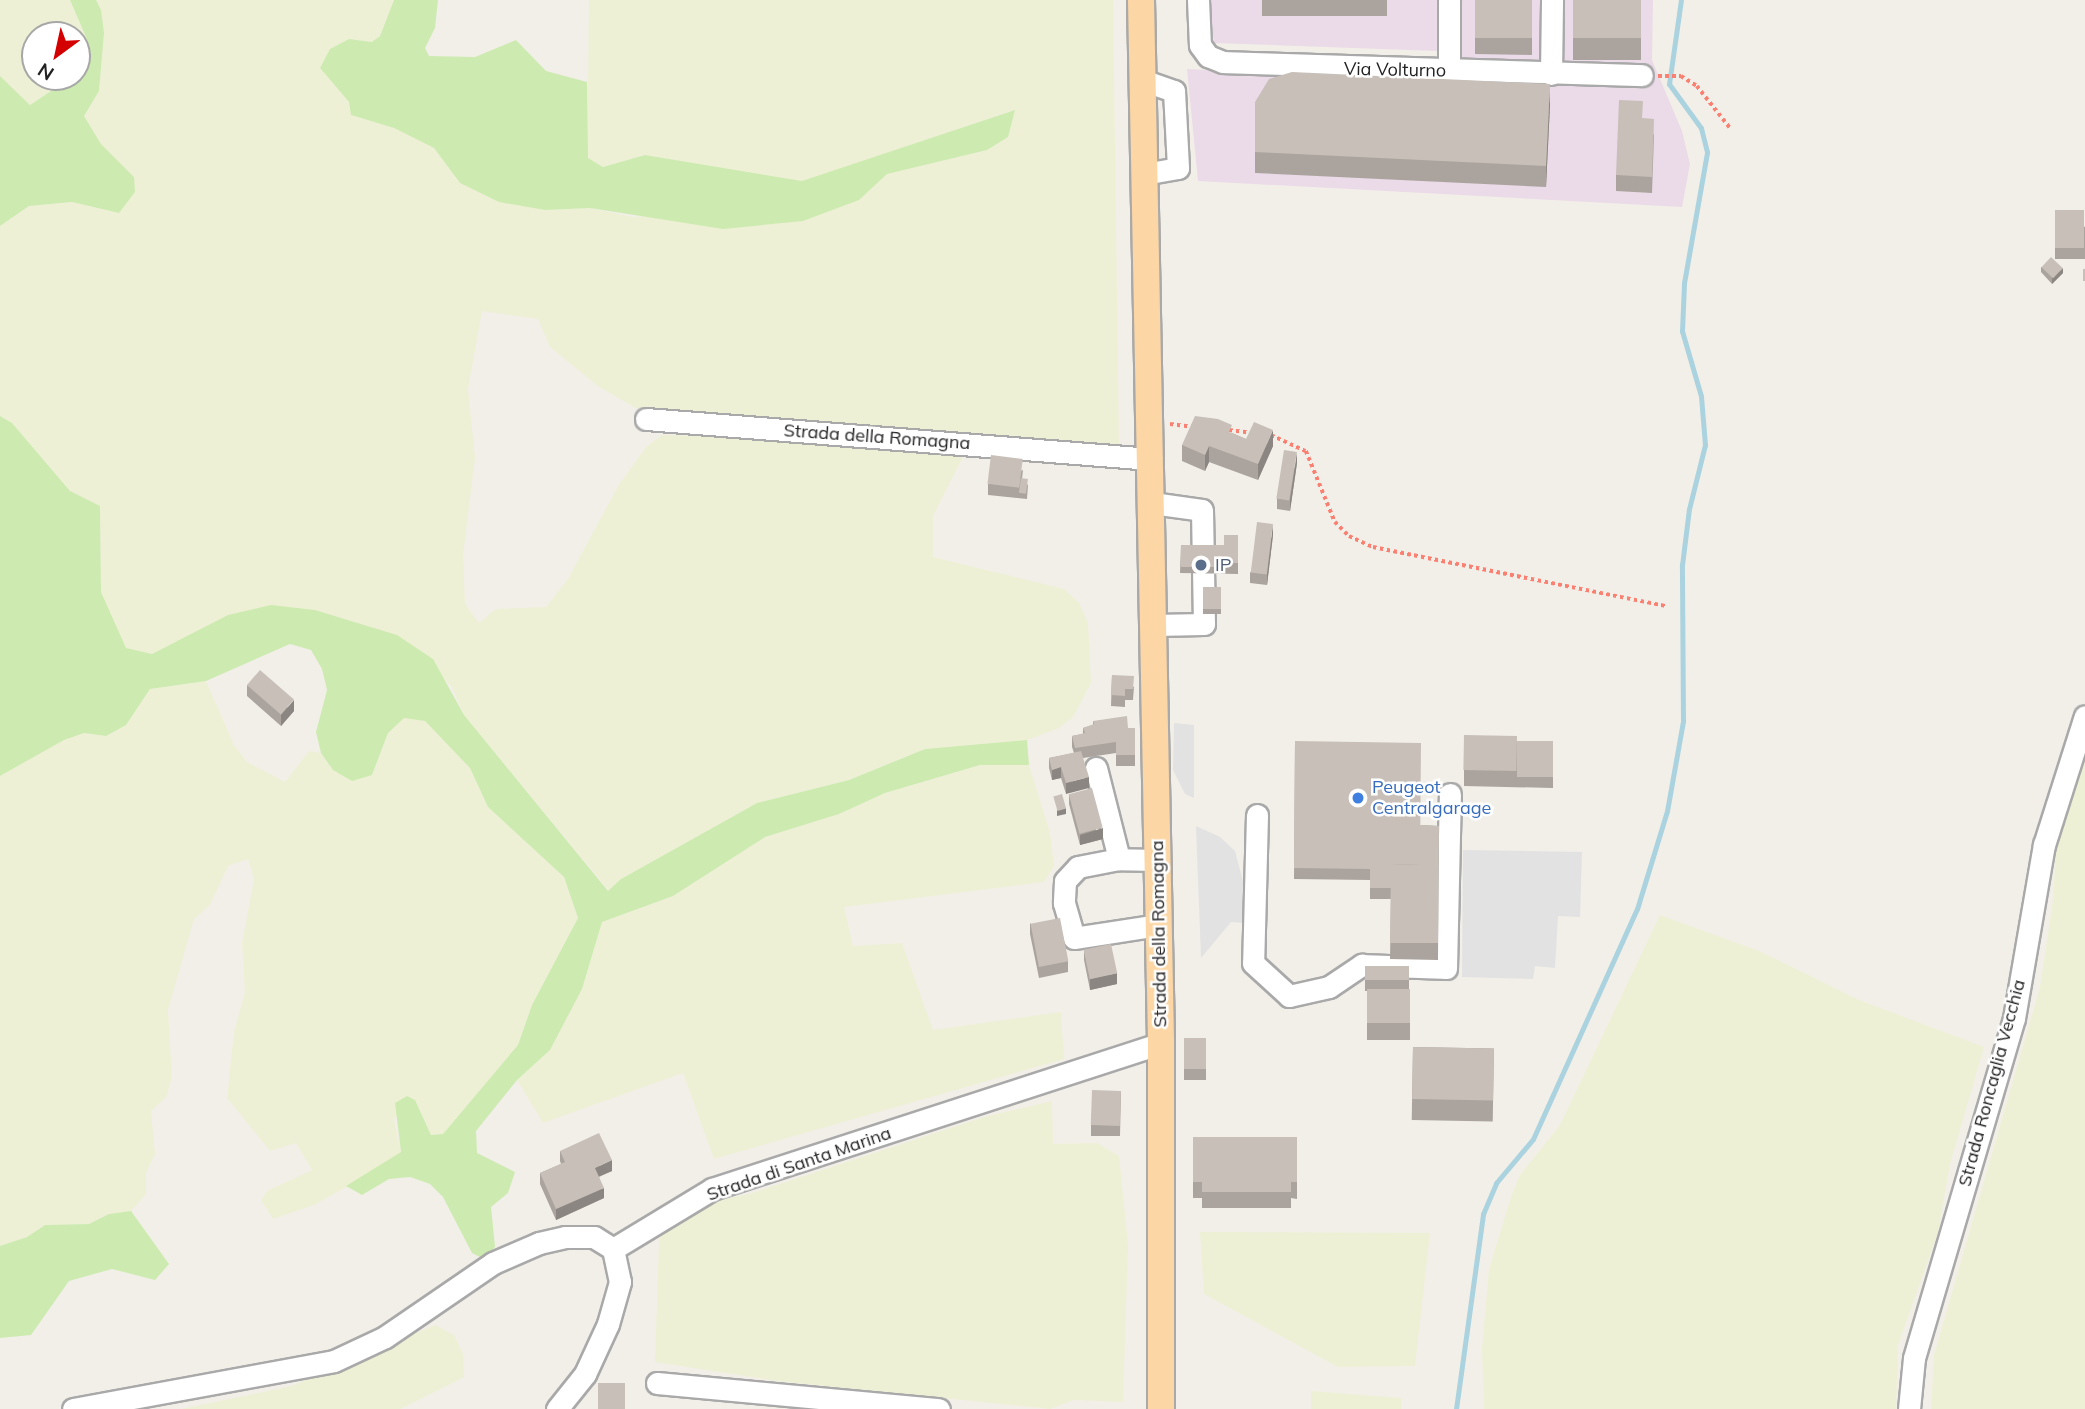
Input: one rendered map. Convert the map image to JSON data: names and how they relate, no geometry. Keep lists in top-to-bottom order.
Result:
{
  "streets": {
    "main road": ["Strada della Romagna"],
    "street": ["Via Volturno", "Strada Roncaglia Vecchia", "Strada di Santa Marina"]
  },
  "crossings": [
    ["Strada della Romagna", "Strada di Santa Marina"]
  ],
  "places": ["IP", "Peugeot Centralgarage"],
  "north": "bottom left"
}
